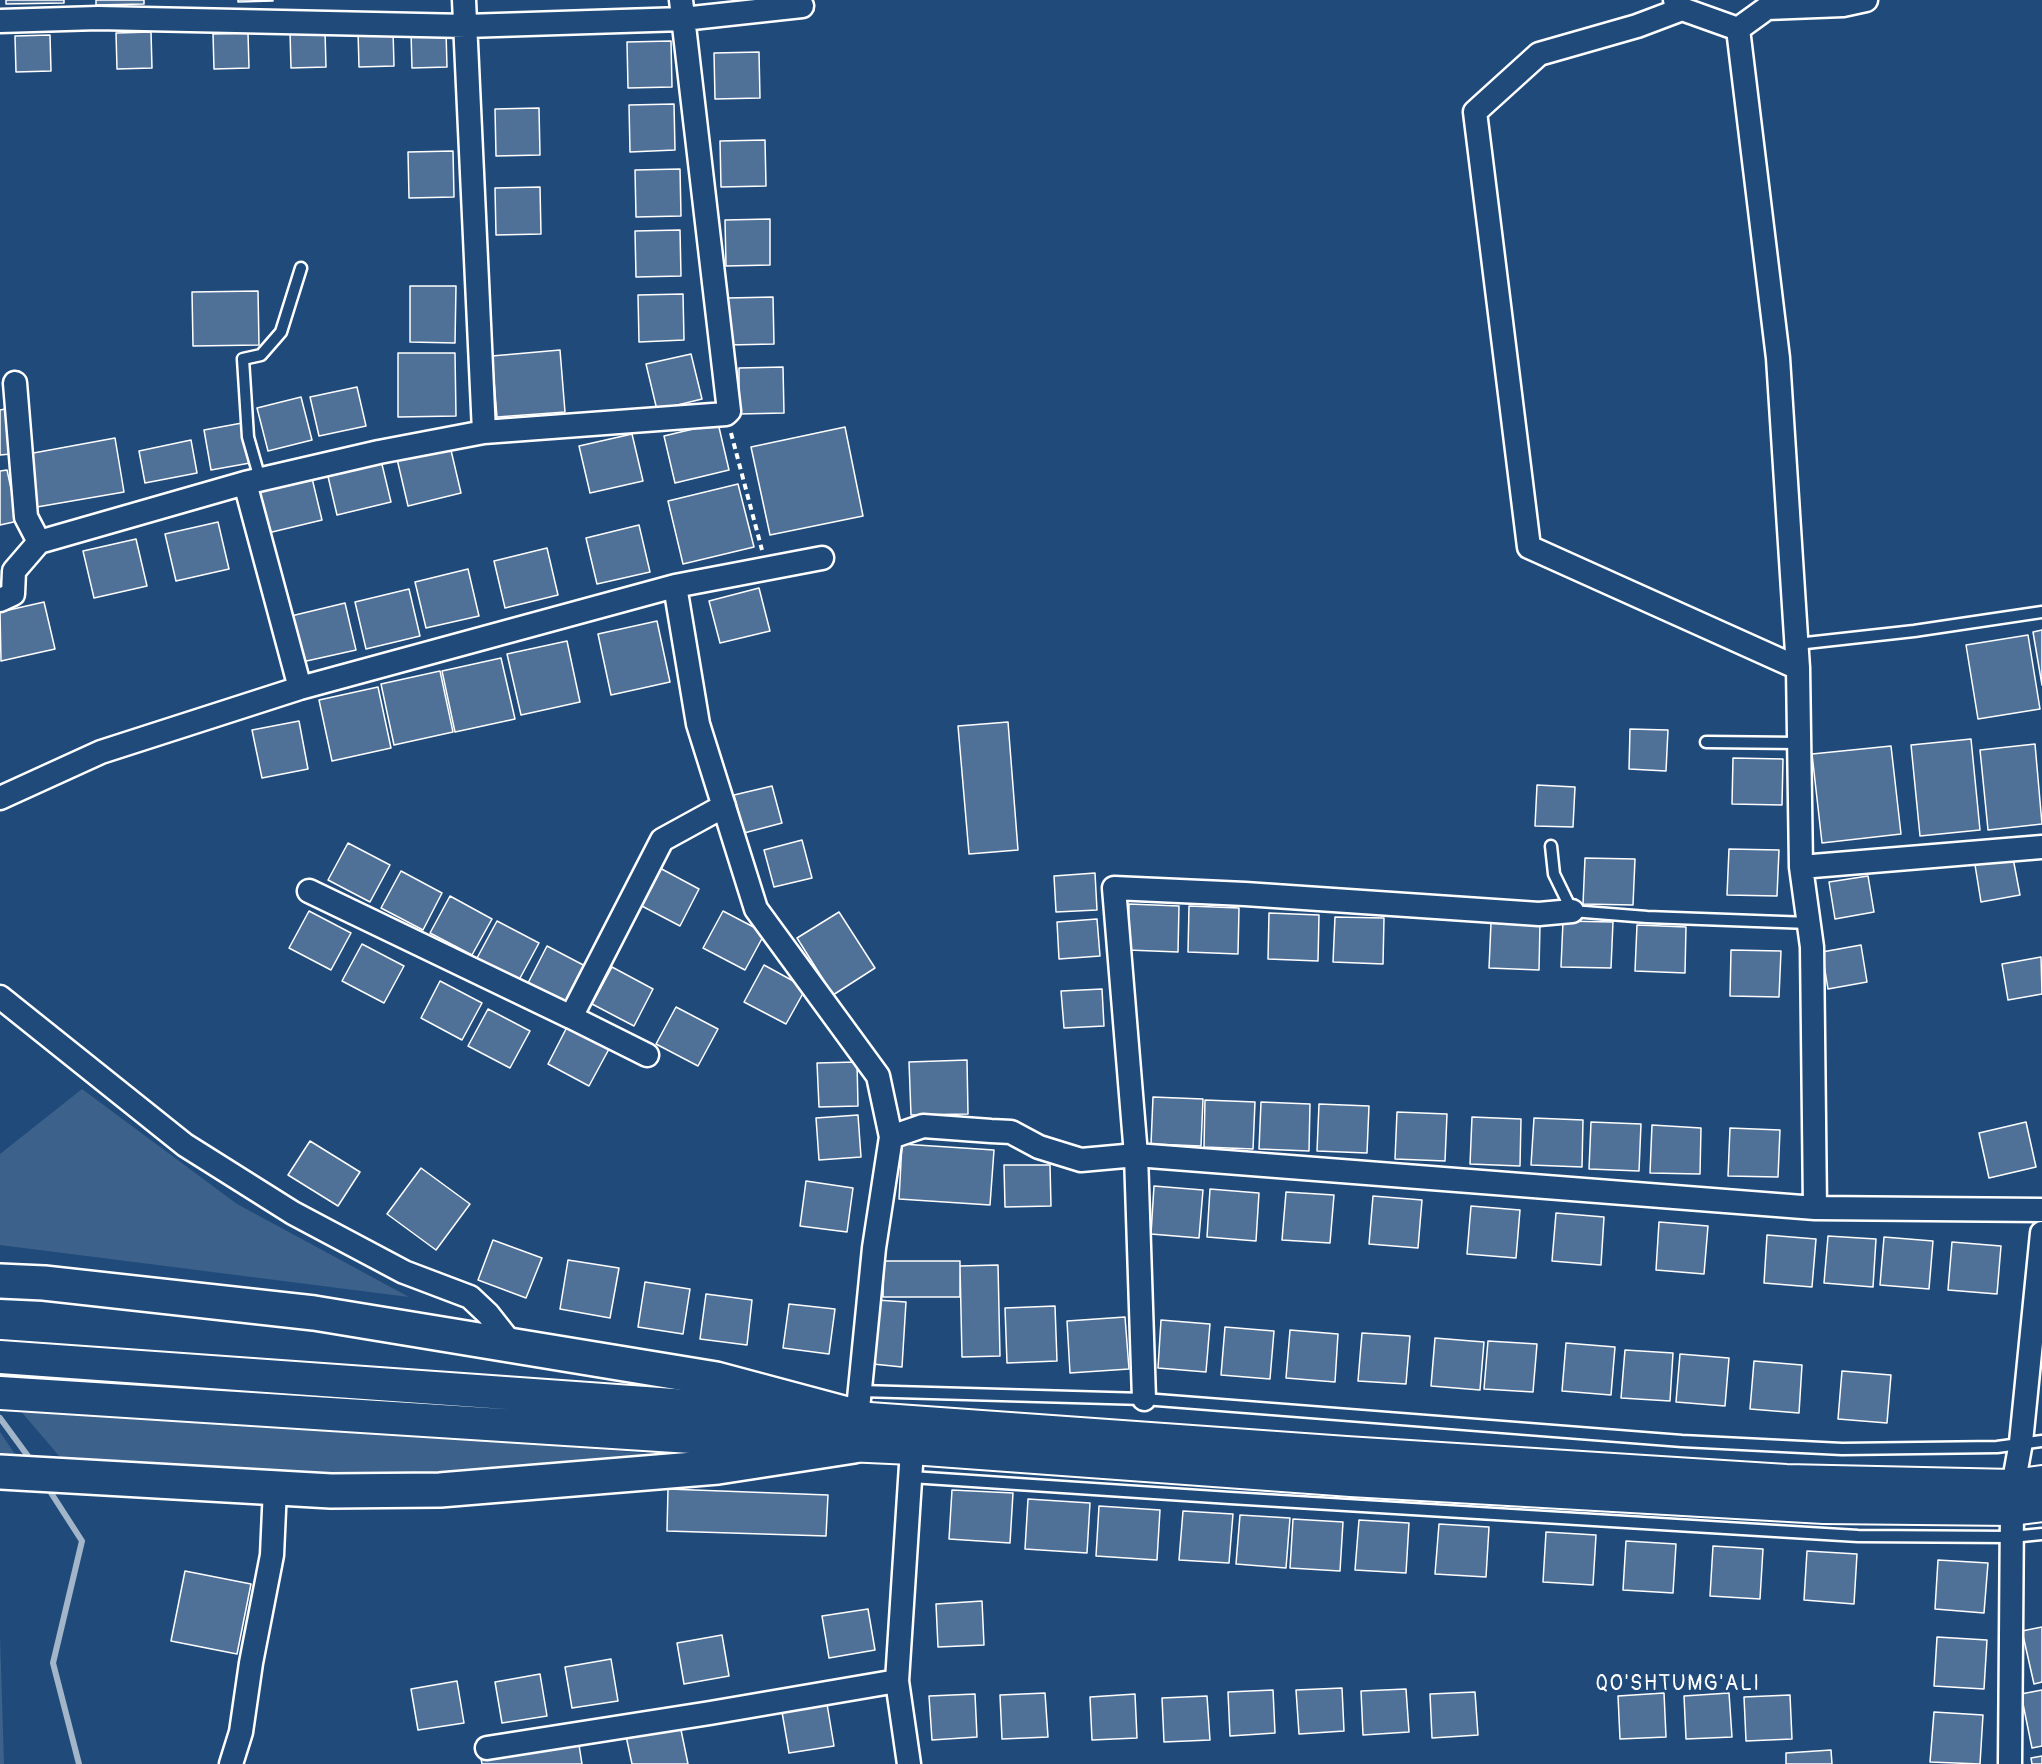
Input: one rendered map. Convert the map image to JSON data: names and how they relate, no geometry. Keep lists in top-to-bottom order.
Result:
{
  "districts": ["QO'SHTUMG'ALI"]
}
